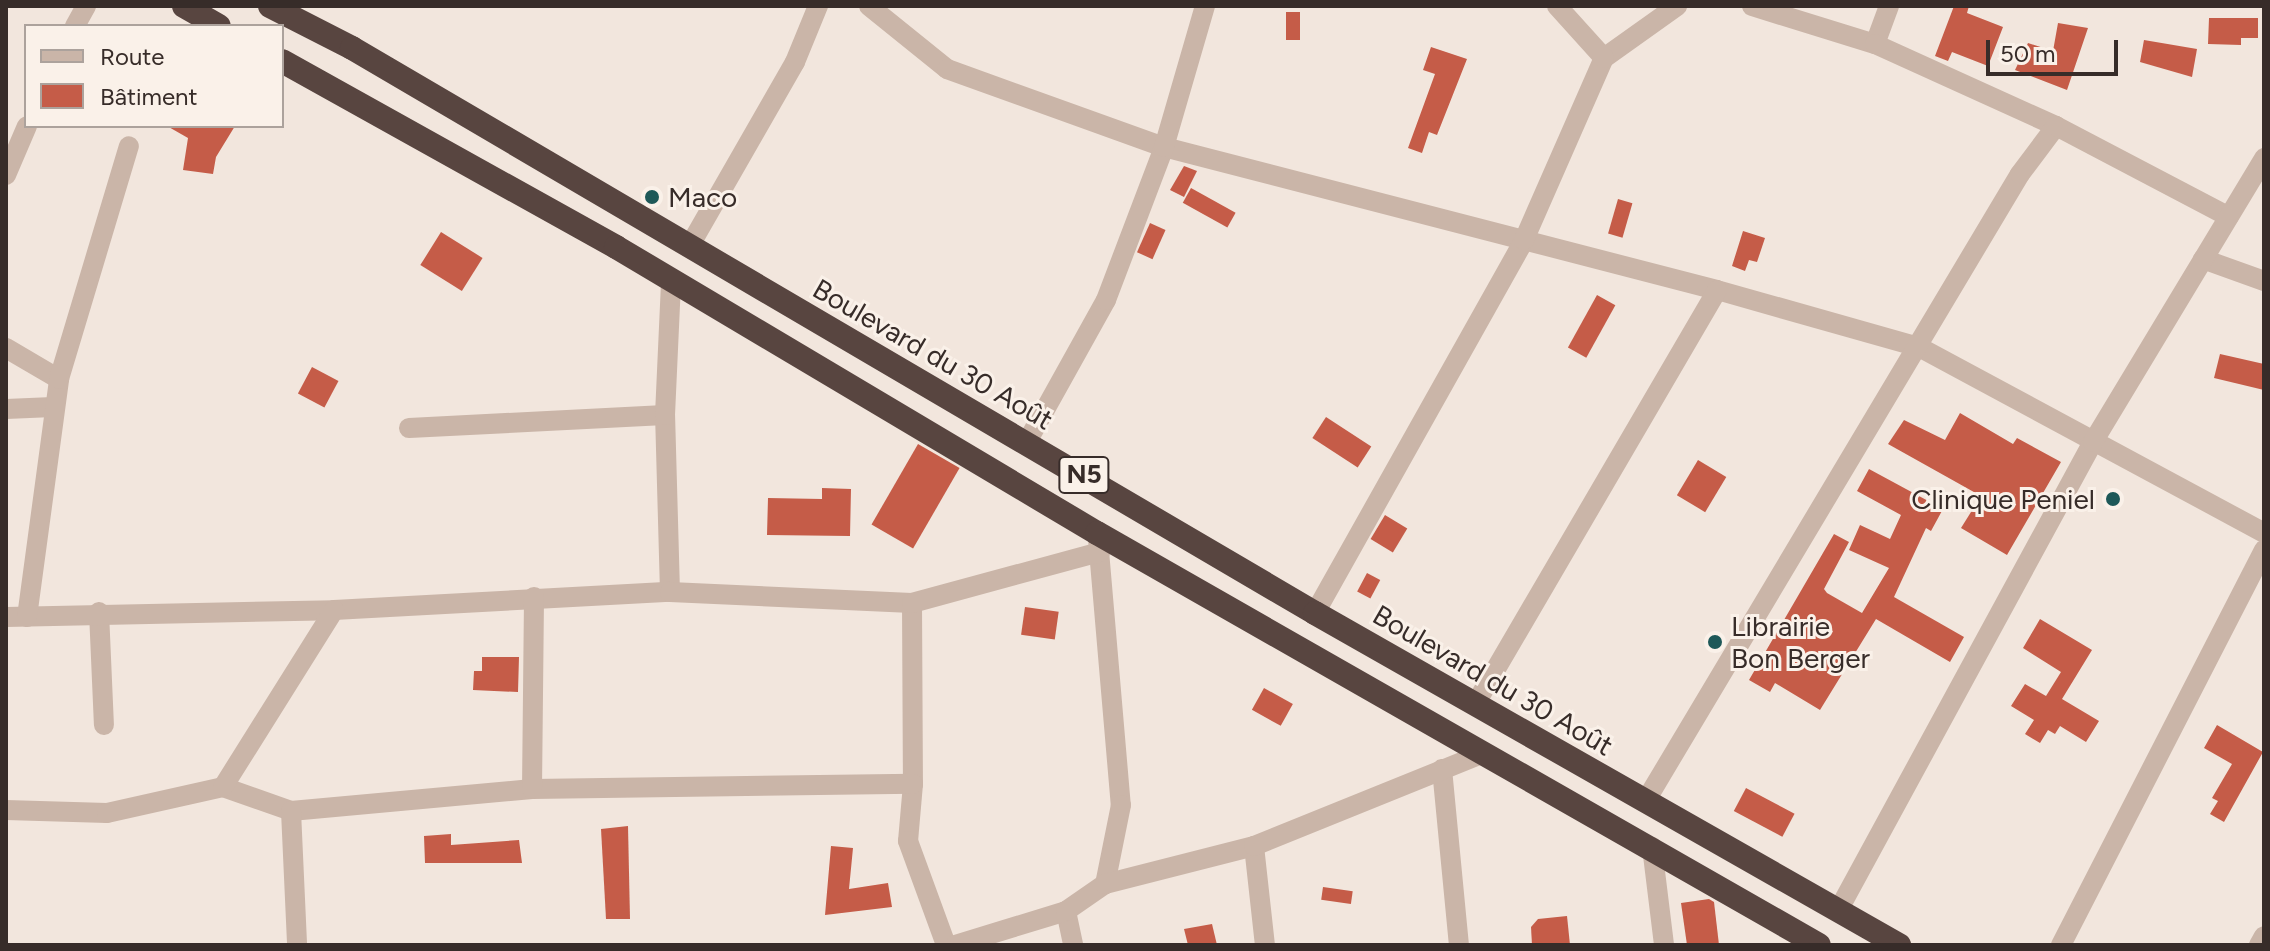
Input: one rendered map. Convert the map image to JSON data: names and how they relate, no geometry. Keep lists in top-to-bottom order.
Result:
{
  "streets": {
    "highway": ["Boulevard du 30 Août", "N5"]
  },
  "places": ["Maco", "Clinique Peniel", "Librairie Bon Berger"],
  "legend": ["Route", "Bâtiment"],
  "scale_bar": "50 m"
}
